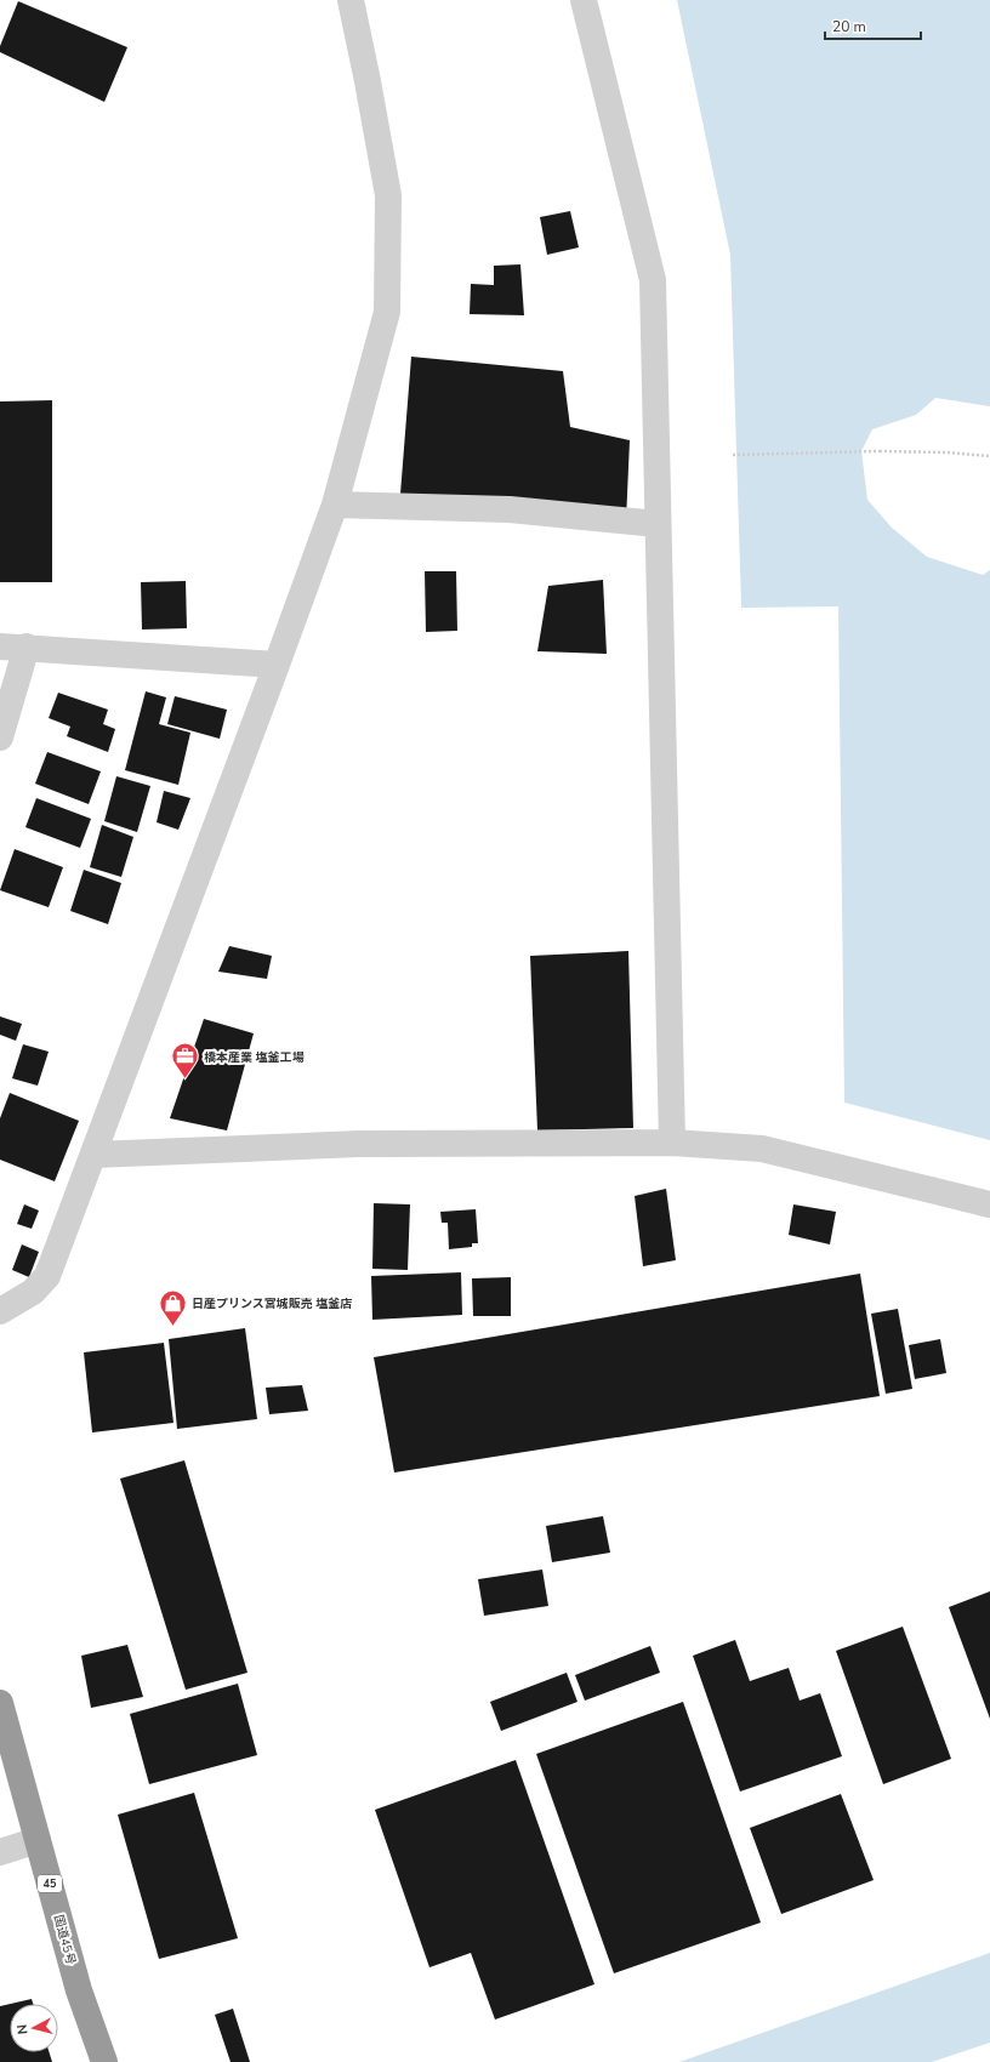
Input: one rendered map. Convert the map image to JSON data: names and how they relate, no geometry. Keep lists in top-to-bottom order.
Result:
{
  "streets": {
    "highway": ["45", "国道45号"]
  },
  "places": {
    "office": ["橋本産業 塩釜工場"],
    "shop": ["日産プリンス宮城販売 塩釜店"]
  },
  "scale_bar": "20 m",
  "north": "left"
}
